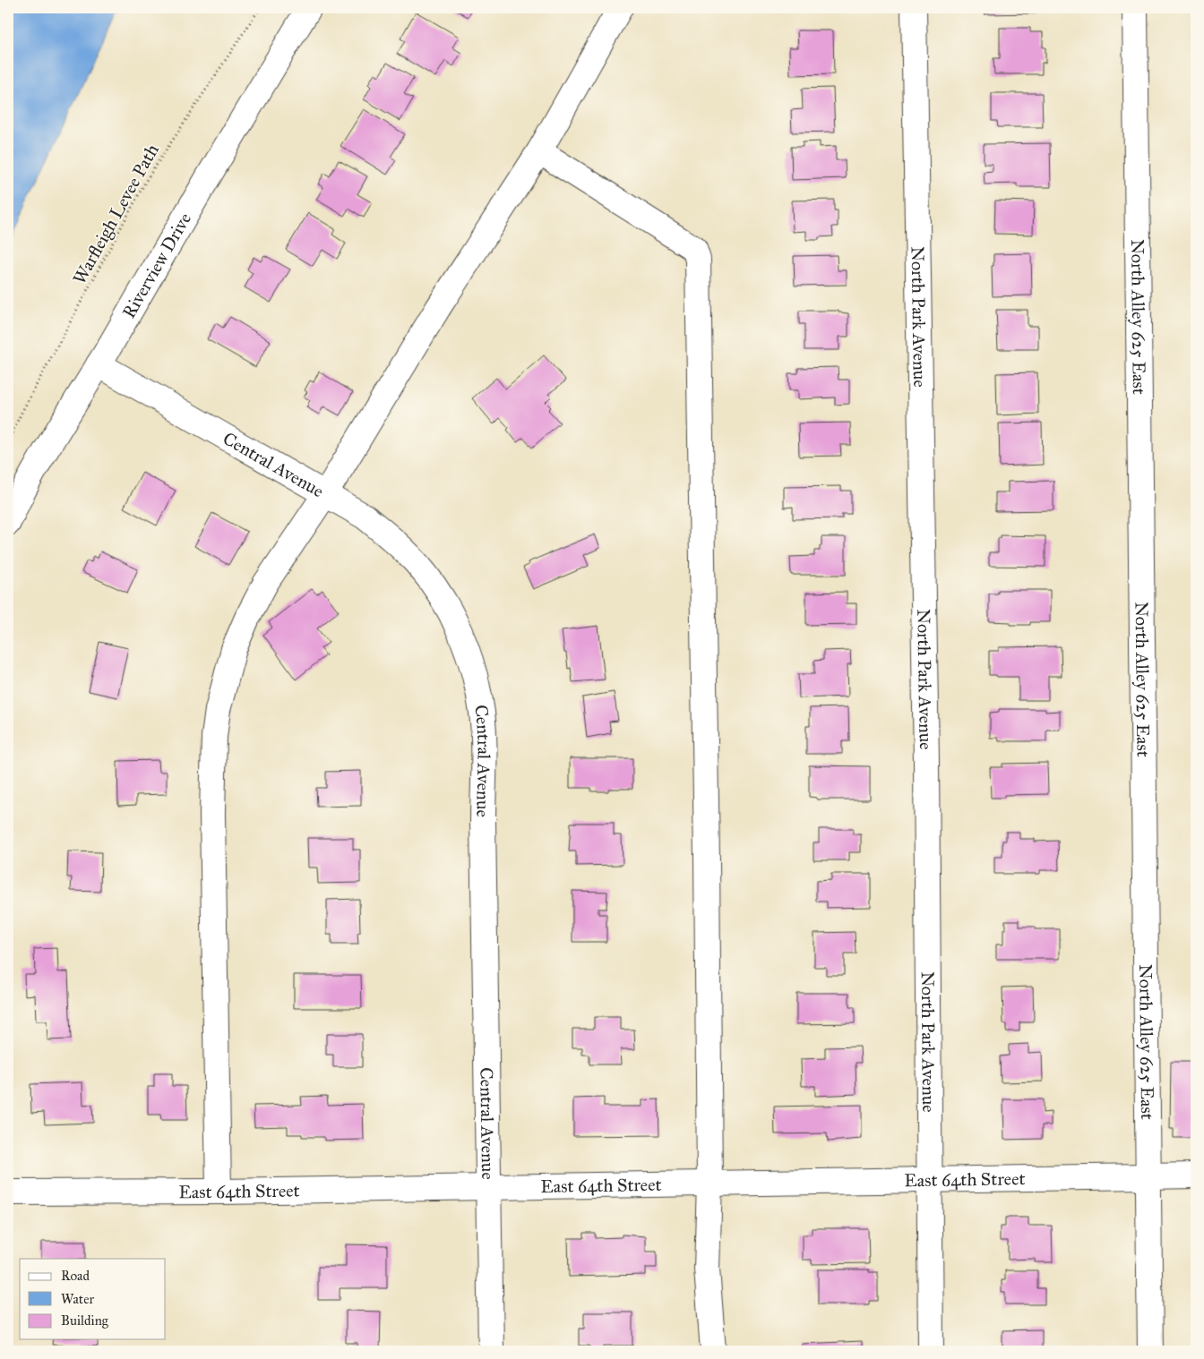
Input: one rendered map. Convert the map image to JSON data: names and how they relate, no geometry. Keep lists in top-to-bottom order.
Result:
{
  "streets": {
    "street": [
      "Riverview Drive",
      "North Park Avenue",
      "North Alley 625 East",
      "Central Avenue",
      "East 64th Street"
    ],
    "path": ["Warfleigh Levee Path"]
  },
  "crossings": [
    ["Riverview Drive", "Central Avenue"],
    ["North Park Avenue", "East 64th Street"],
    ["North Alley 625 East", "East 64th Street"],
    ["Central Avenue", "East 64th Street"]
  ],
  "legend": ["Road", "Water", "Building"]
}
